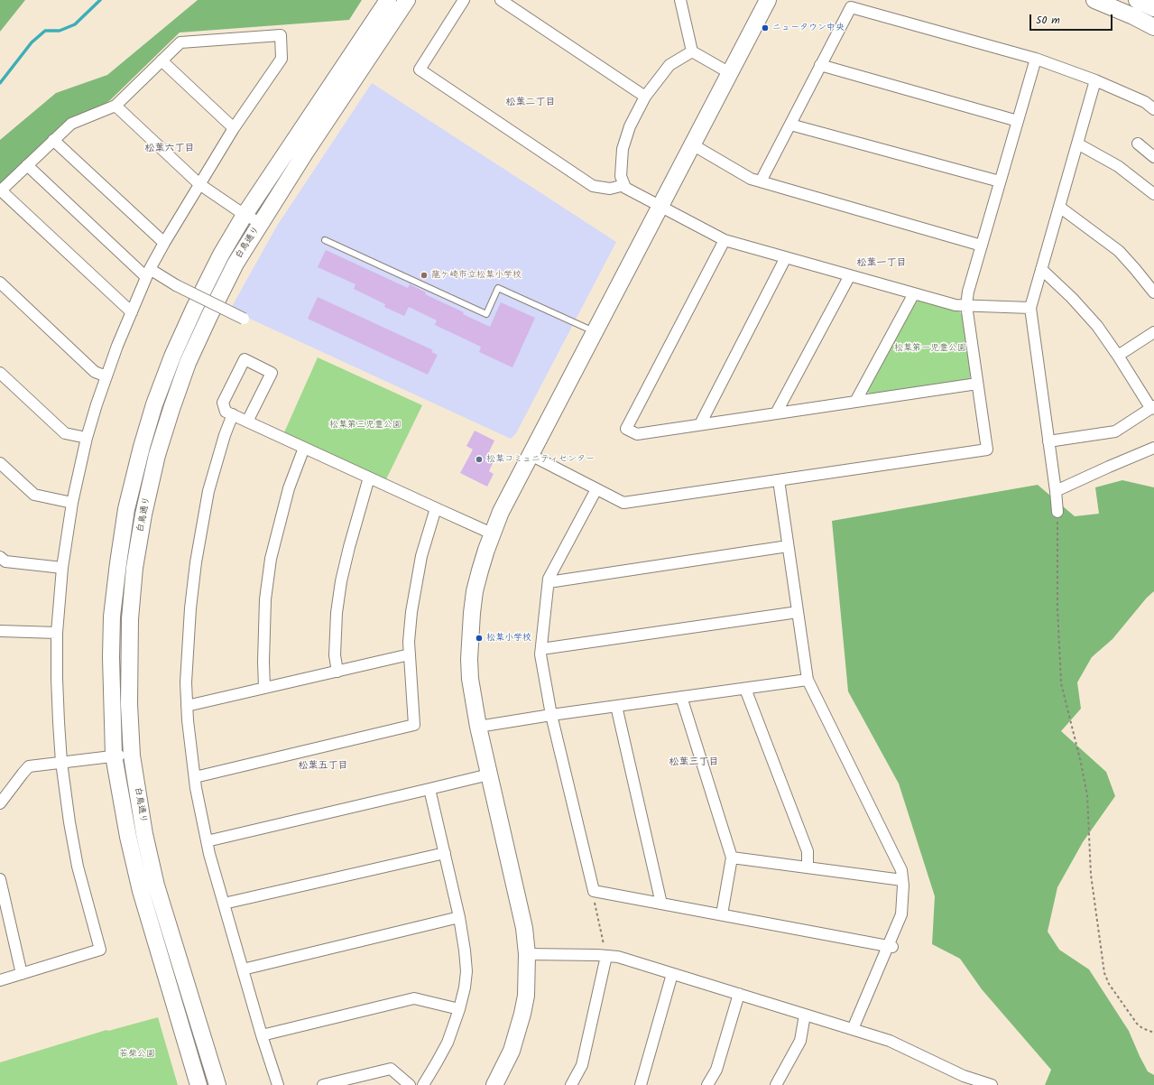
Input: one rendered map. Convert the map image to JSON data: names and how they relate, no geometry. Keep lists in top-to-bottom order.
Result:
{
  "streets": {
    "main road": ["白鳥通り"]
  },
  "districts": [
    "松葉二丁目",
    "松葉六丁目",
    "松葉一丁目",
    "松葉三丁目",
    "松葉五丁目"
  ],
  "parks": ["松葉第一児童公園", "松葉第三児童公園", "若柴公園"],
  "places": [
    "ニュータウン中央",
    "龍ケ崎市立松葉小学校",
    "松葉コミュニティセンター",
    "松葉小学校"
  ],
  "scale_bar": "50 m"
}
